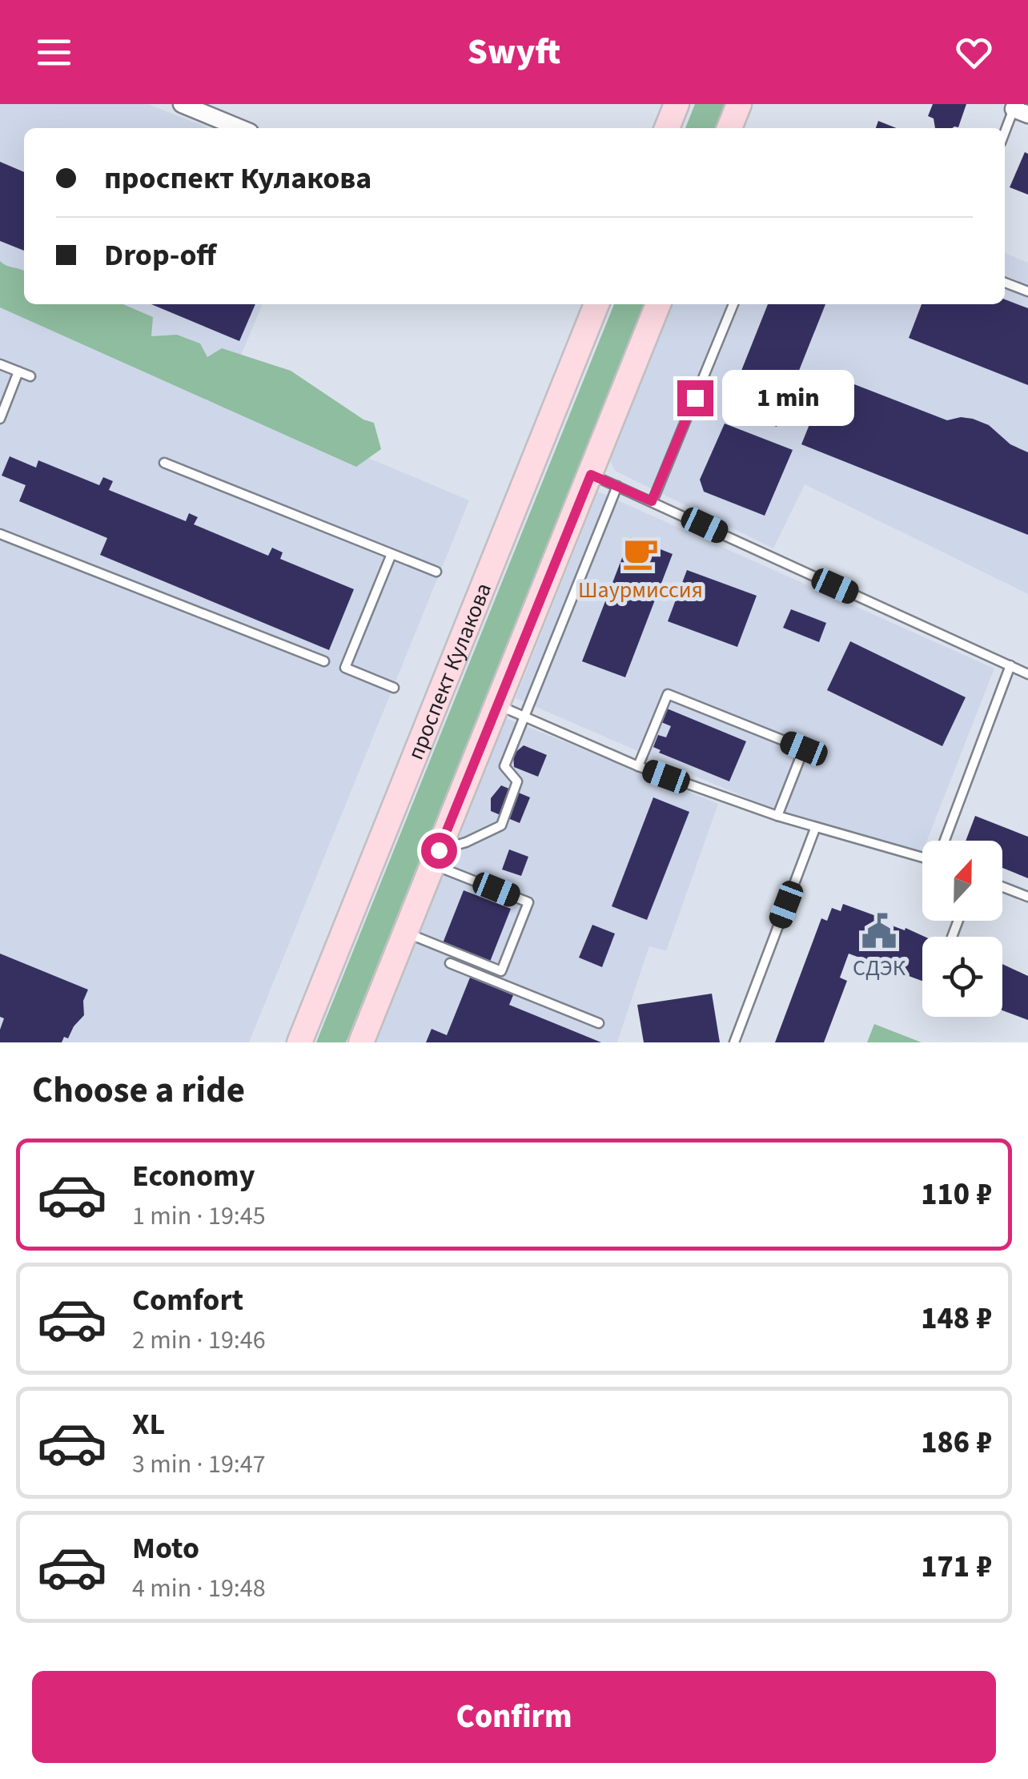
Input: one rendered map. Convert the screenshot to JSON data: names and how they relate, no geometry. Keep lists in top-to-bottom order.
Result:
{
  "streets": {
    "main road": ["проспект Кулакова"]
  },
  "places": {
    "cafe": ["Шаурмиссия"],
    "public building": ["СДЭК"]
  },
  "north": "top",
  "page": {
    "header": "Swyft",
    "banner": ["проспект Кулакова", "Drop-off"],
    "bubble": "1 min",
    "heading": "Choose a ride",
    "list": [
      {
        "name": "Economy",
        "note": "1 min · 19:45",
        "value": "110 ₽"
      },
      {
        "name": "Comfort",
        "note": "2 min · 19:46",
        "value": "148 ₽"
      },
      {
        "name": "XL",
        "note": "3 min · 19:47",
        "value": "186 ₽"
      },
      {
        "name": "Moto",
        "note": "4 min · 19:48",
        "value": "171 ₽"
      }
    ],
    "buttons": "Confirm"
  }
}
